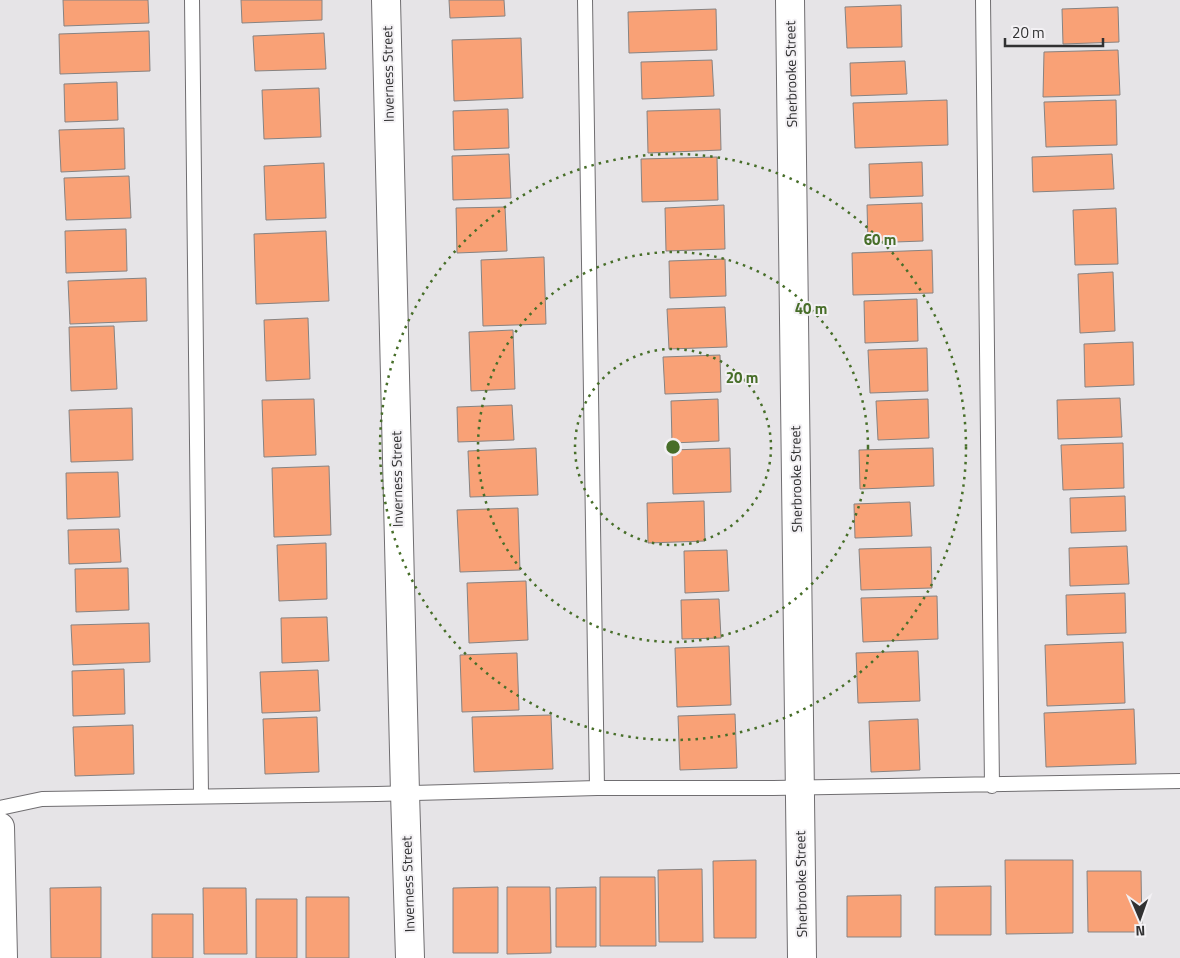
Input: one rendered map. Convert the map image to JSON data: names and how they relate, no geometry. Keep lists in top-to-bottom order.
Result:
{
  "streets": {
    "street": ["Inverness Street", "Sherbrooke Street"]
  },
  "scale_bar": "20 m",
  "north": "bottom",
  "rings": ["60 m", "40 m", "20 m"]
}
